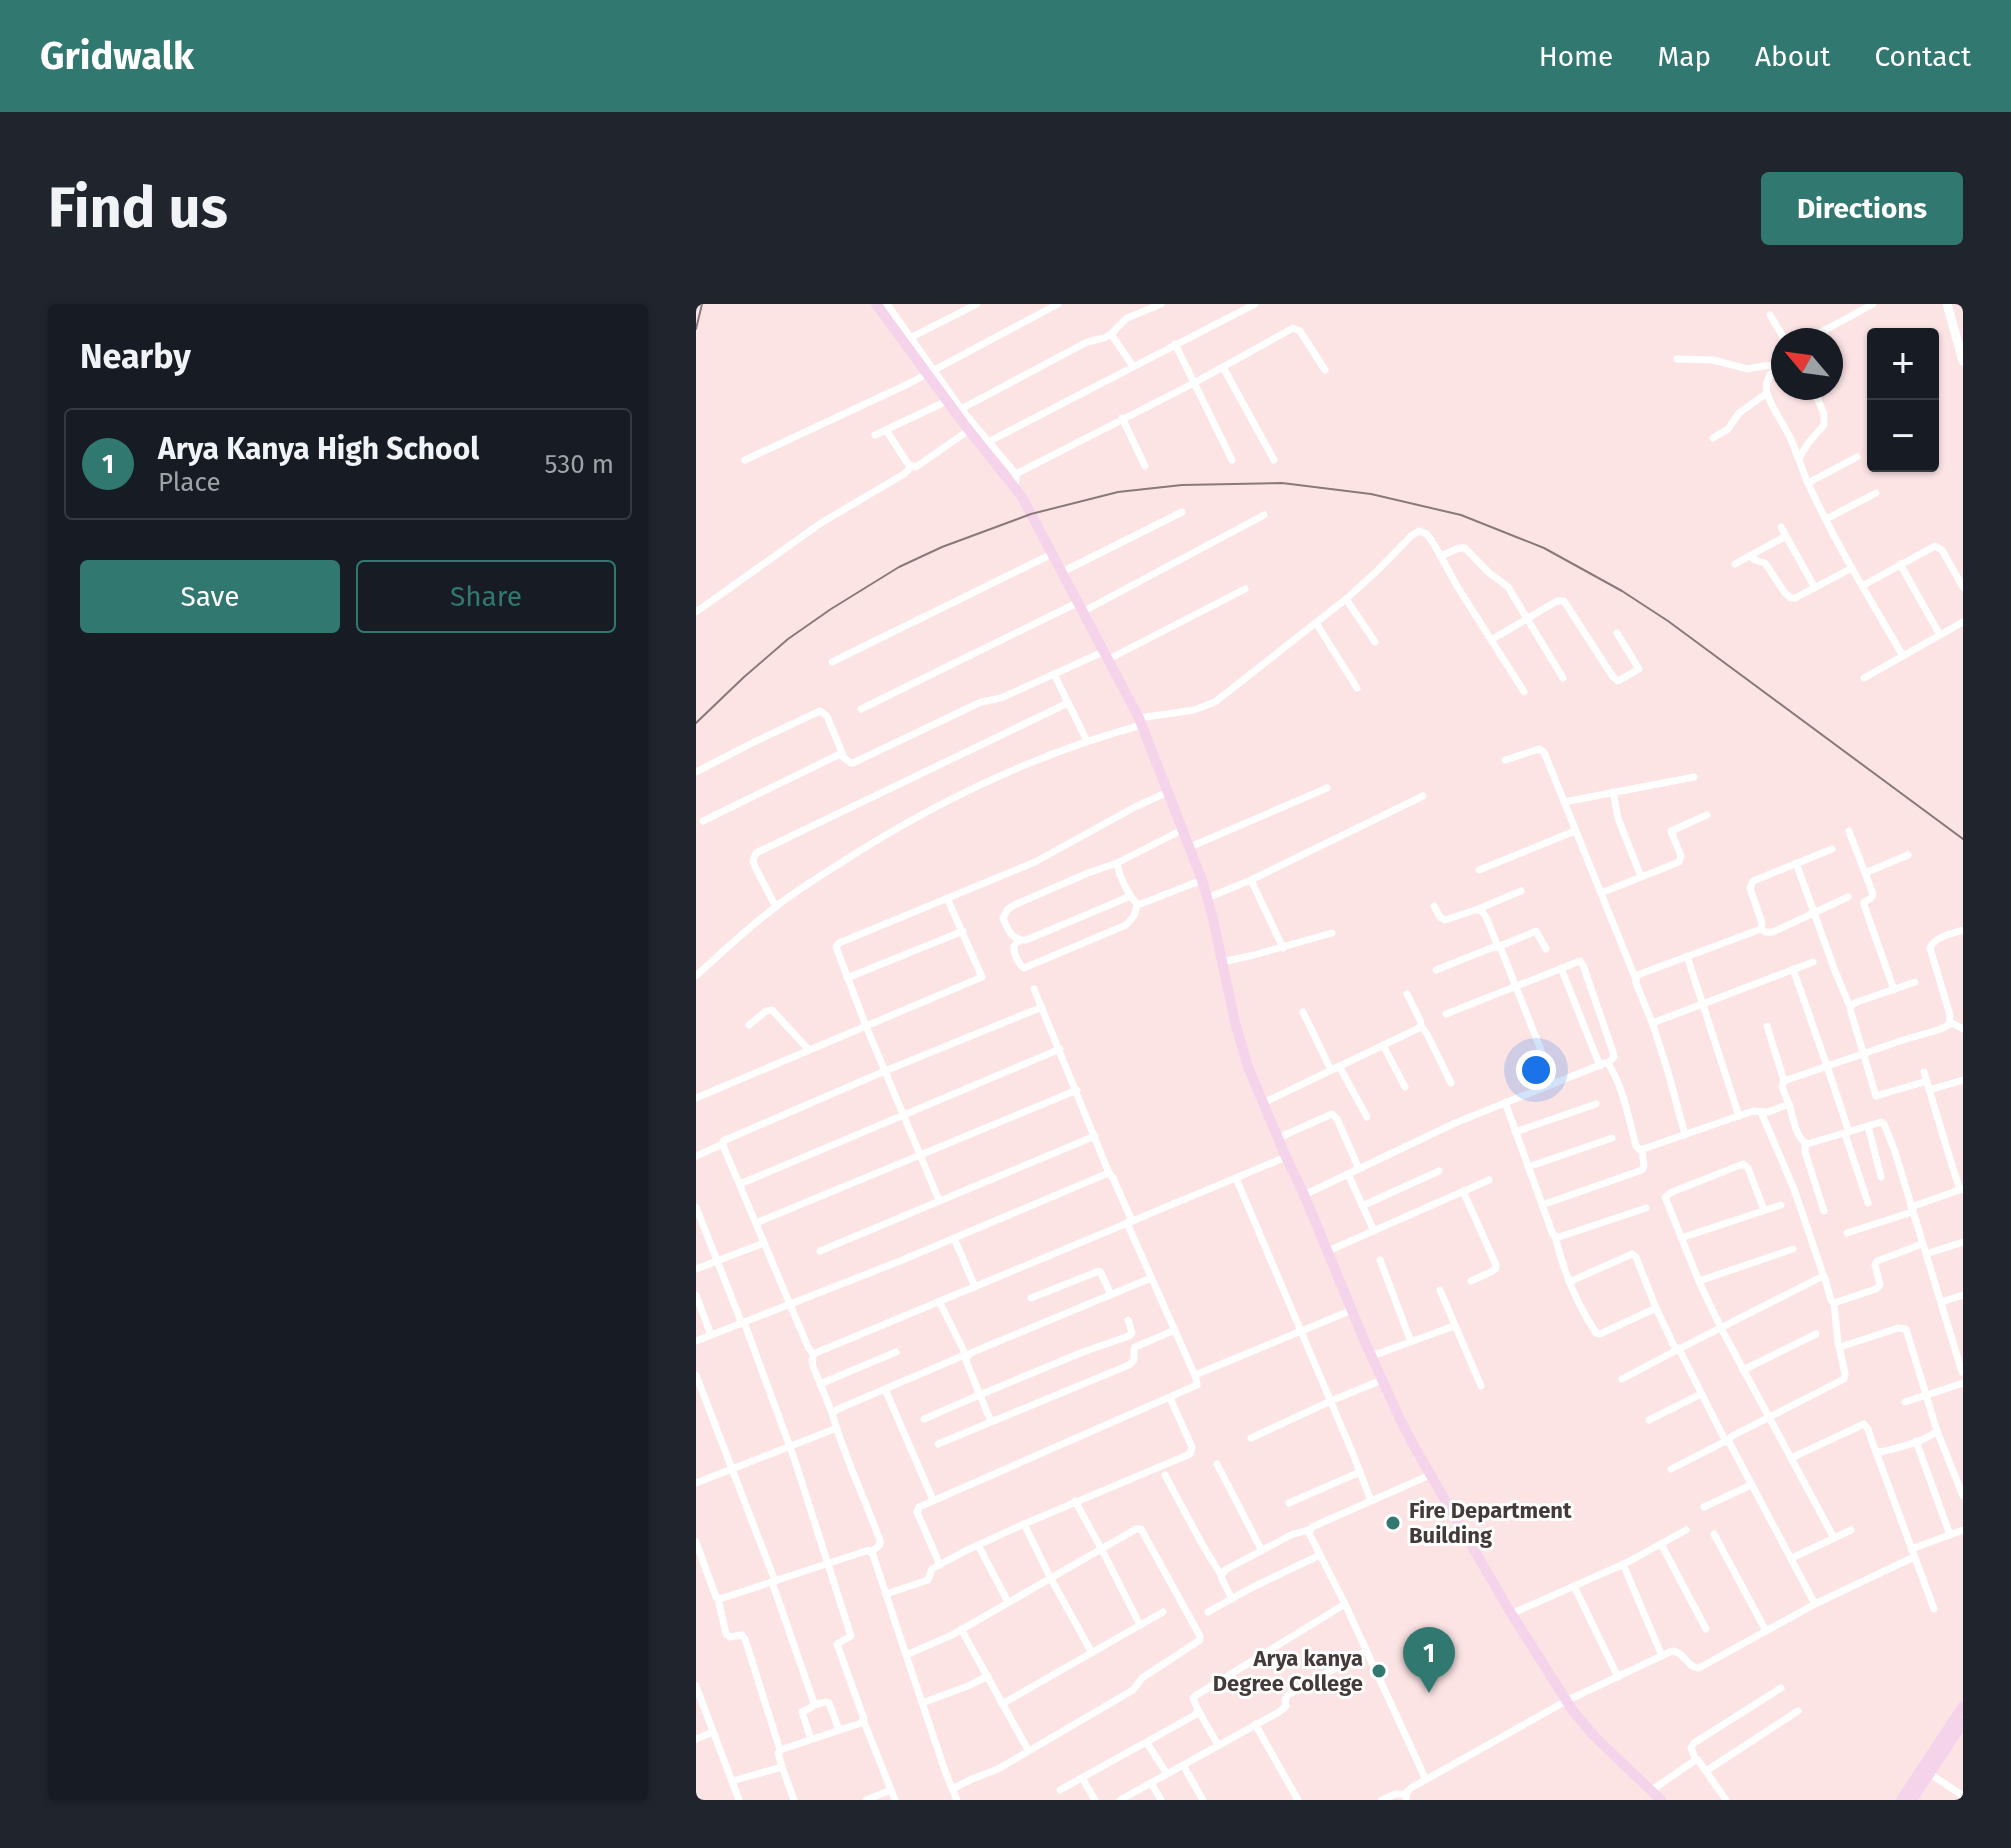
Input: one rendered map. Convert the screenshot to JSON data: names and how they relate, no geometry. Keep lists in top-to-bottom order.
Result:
{
  "places": ["Fire Department Building", "Arya kanya Degree College"],
  "north": "top left",
  "page": {
    "header": "Gridwalk",
    "nav": [
      "Home",
      "Map",
      "About",
      "Contact"
    ],
    "buttons": [
      "Directions",
      ["Save", "Share"]
    ],
    "title": "Find us",
    "heading": "Nearby",
    "map_buttons": ["+", "−"],
    "list": [
      {
        "mark": "1",
        "name": "Arya Kanya High School",
        "note": "Place",
        "value": "530 m"
      }
    ],
    "pins": "1"
  }
}
